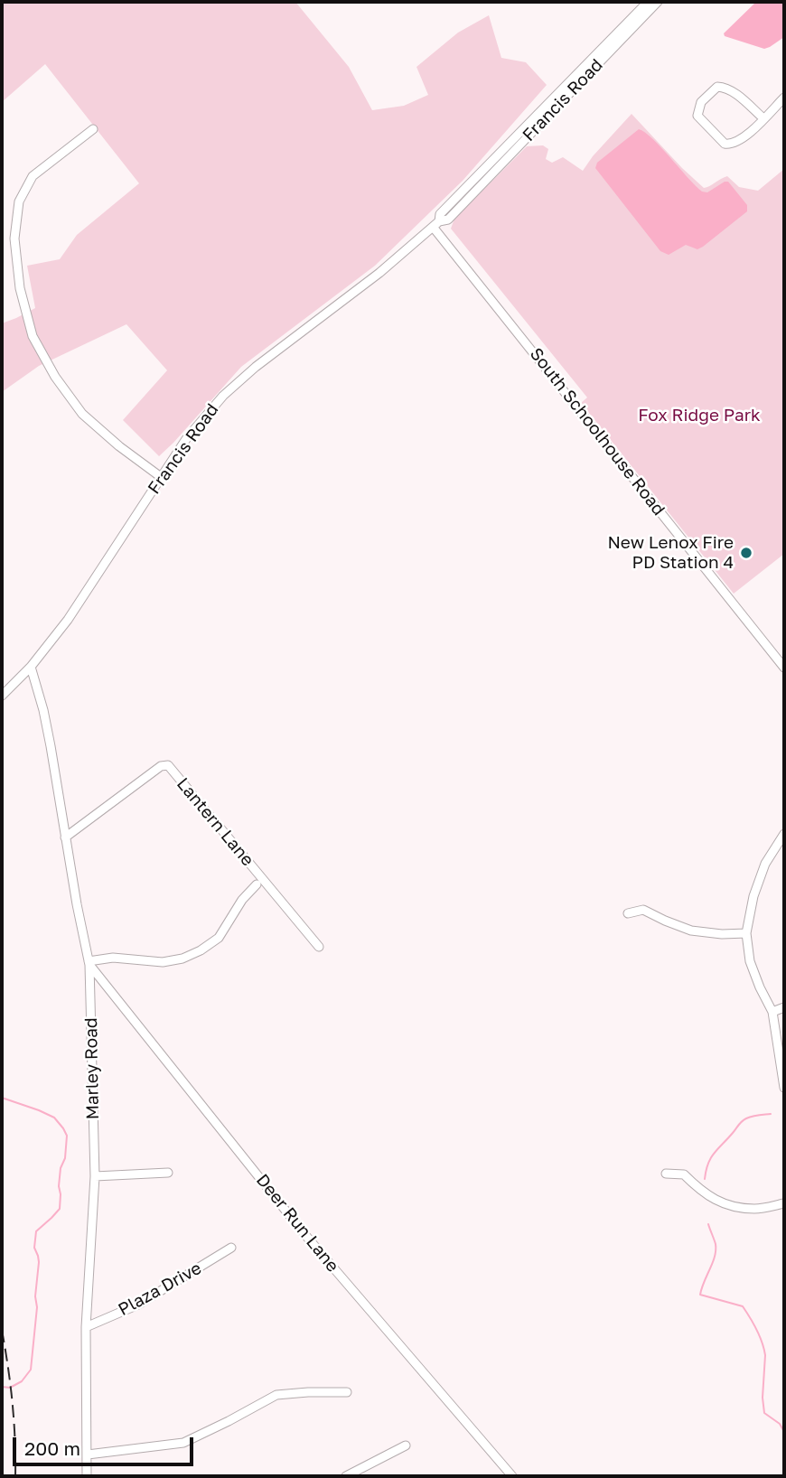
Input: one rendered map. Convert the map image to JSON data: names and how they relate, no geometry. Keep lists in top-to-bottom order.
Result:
{
  "streets": {
    "street": [
      "Francis Road",
      "South Schoolhouse Road",
      "Lantern Lane",
      "Marley Road",
      "Deer Run Lane",
      "Plaza Drive"
    ]
  },
  "crossings": [
    ["Francis Road", "South Schoolhouse Road"],
    ["Francis Road", "Marley Road"],
    ["Lantern Lane", "Marley Road"],
    ["Marley Road", "Deer Run Lane"],
    ["Marley Road", "Plaza Drive"]
  ],
  "parks": ["Fox Ridge Park"],
  "places": ["New Lenox Fire PD Station 4"],
  "scale_bar": "200 m"
}
